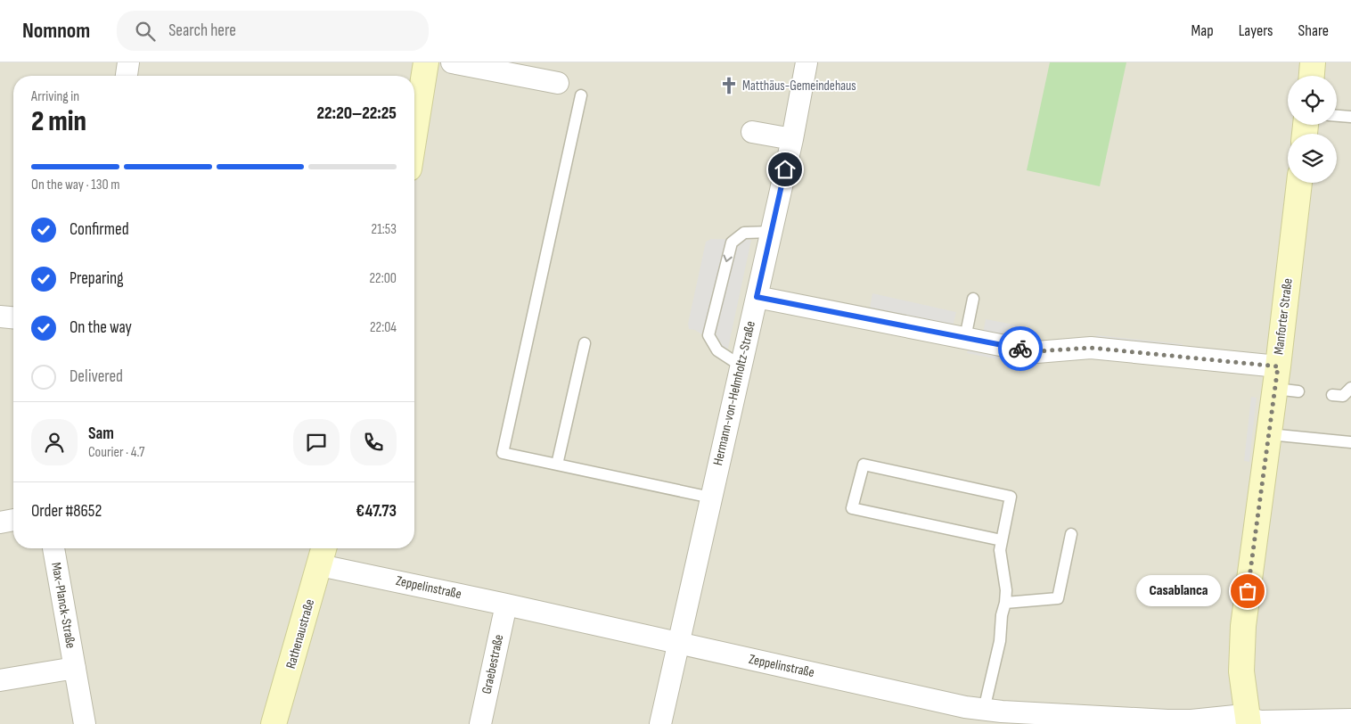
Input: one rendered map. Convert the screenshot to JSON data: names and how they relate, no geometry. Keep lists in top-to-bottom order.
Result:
{
  "streets": {
    "street": [
      "Manforter Straße",
      "Hermann-von-Helmholtz-Straße",
      "Zeppelinstraße",
      "Max-Planck-Straße",
      "Rathenaustraße",
      "Graebestraße"
    ]
  },
  "crossings": [
    ["Manforter Straße", "Zeppelinstraße"],
    ["Hermann-von-Helmholtz-Straße", "Zeppelinstraße"],
    ["Zeppelinstraße", "Rathenaustraße"],
    ["Zeppelinstraße", "Graebestraße"]
  ],
  "places": {
    "church": ["Matthäus-Gemeindehaus"],
    "other": ["Casablanca"]
  },
  "page": {
    "header": "Nomnom",
    "search": "Search here",
    "nav": ["Map", "Layers", "Share"],
    "heading": ["2 min", "Arriving in", "22:20–22:25"],
    "panel": [
      "Sam",
      "Courier · 4.7",
      "Order #8652",
      "€47.73"
    ],
    "bar": "On the way · 130 m",
    "list": [
      ["Confirmed", "21:53"],
      ["Preparing", "22:00"],
      ["On the way", "22:04"],
      "Delivered"
    ],
    "bubble": "Casablanca"
  }
}
